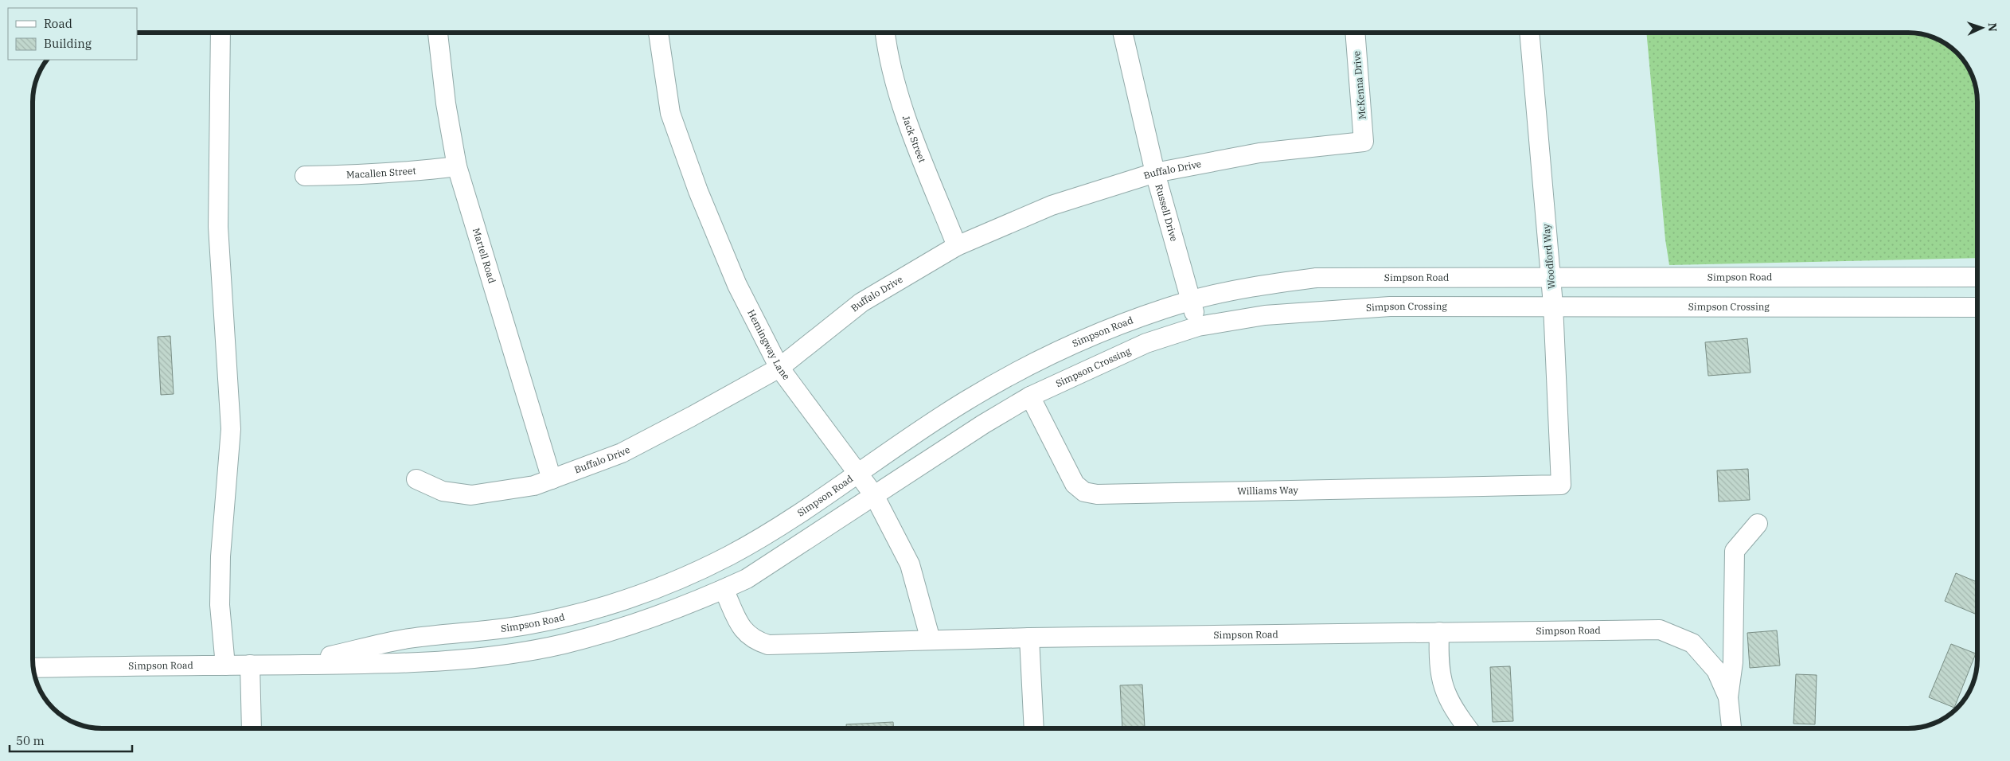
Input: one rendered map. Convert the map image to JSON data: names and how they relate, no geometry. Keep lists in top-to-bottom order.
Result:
{
  "streets": {
    "street": [
      "McKenna Drive",
      "Jack Street",
      "Buffalo Drive",
      "Macallen Street",
      "Russell Drive",
      "Martell Road",
      "Woodford Way",
      "Simpson Road",
      "Simpson Crossing",
      "Hemingway Lane",
      "Williams Way"
    ]
  },
  "crossings": [
    ["McKenna Drive", "Buffalo Drive"],
    ["Jack Street", "Buffalo Drive"],
    ["Buffalo Drive", "Russell Drive"],
    ["Buffalo Drive", "Martell Road"],
    ["Buffalo Drive", "Hemingway Lane"],
    ["Macallen Street", "Martell Road"],
    ["Russell Drive", "Simpson Road"],
    ["Russell Drive", "Simpson Crossing"],
    ["Woodford Way", "Simpson Road"],
    ["Woodford Way", "Simpson Crossing"],
    ["Woodford Way", "Williams Way"],
    ["Simpson Road", "Simpson Crossing"],
    ["Simpson Road", "Hemingway Lane"],
    ["Simpson Crossing", "Hemingway Lane"],
    ["Simpson Crossing", "Williams Way"]
  ],
  "legend": ["Road", "Building"],
  "scale_bar": "50 m",
  "north": "right"
}
